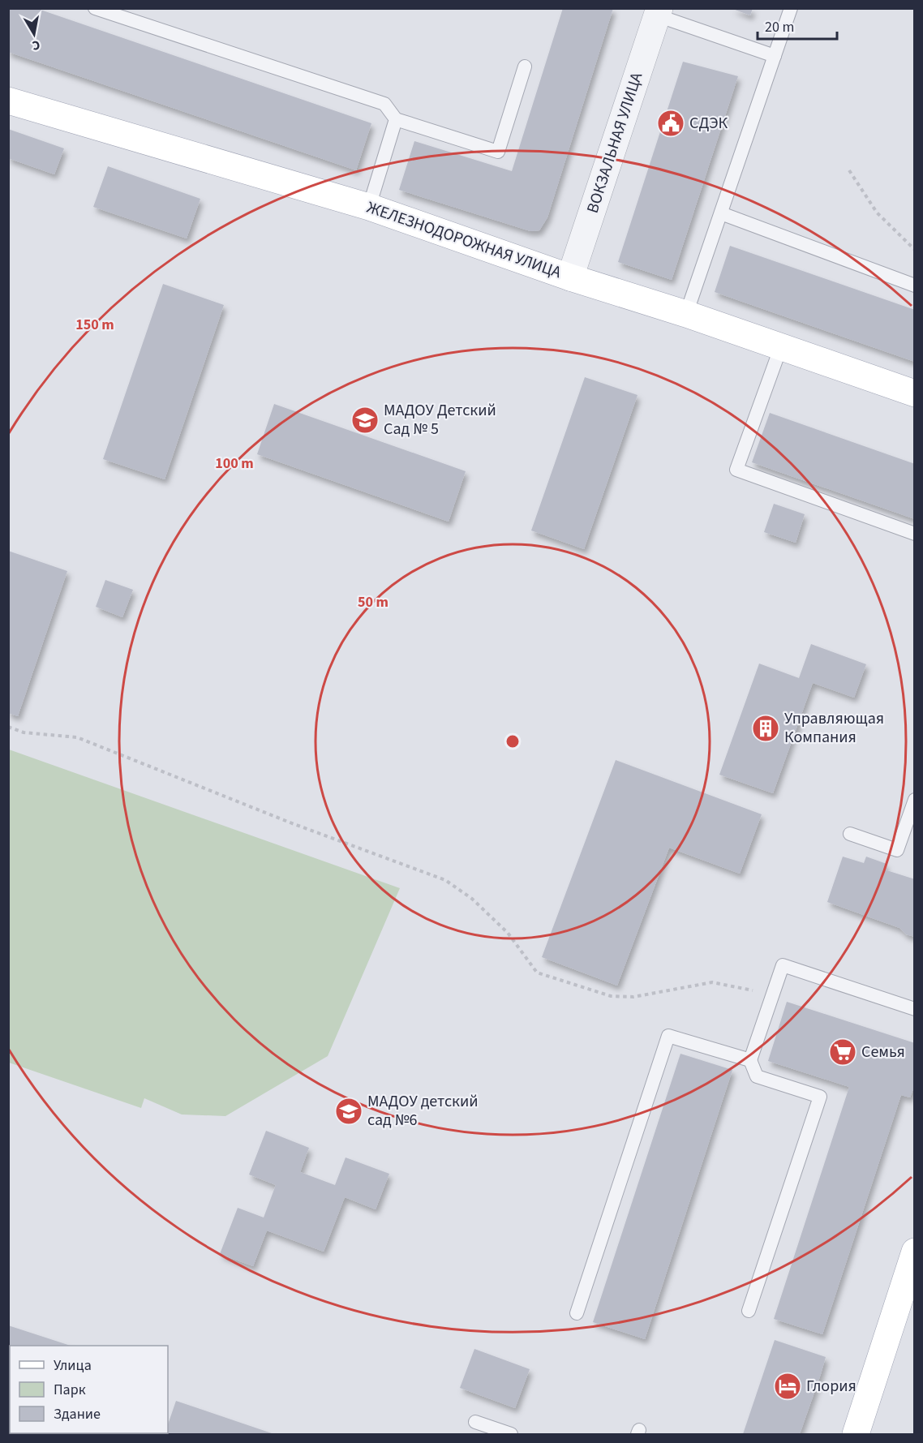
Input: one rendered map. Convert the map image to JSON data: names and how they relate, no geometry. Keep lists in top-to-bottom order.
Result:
{
  "streets": {
    "main road": ["ЖЕЛЕЗНОДОРОЖНАЯ УЛИЦА"],
    "street": ["ВОКЗАЛЬНАЯ УЛИЦА"]
  },
  "crossings": [
    ["ВОКЗАЛЬНАЯ УЛИЦА", "ЖЕЛЕЗНОДОРОЖНАЯ УЛИЦА"]
  ],
  "places": {
    "public building": ["СДЭК"],
    "school or university": ["МАДОУ Детский Сад № 5", "МАДОУ детский сад №6"],
    "building": ["Управляющая Компания"],
    "supermarket": ["Семья"],
    "hotel": ["Глория"]
  },
  "legend": ["Улица", "Парк", "Здание"],
  "scale_bar": "20 m",
  "north": "bottom",
  "rings": ["150 m", "100 m", "50 m"]
}
